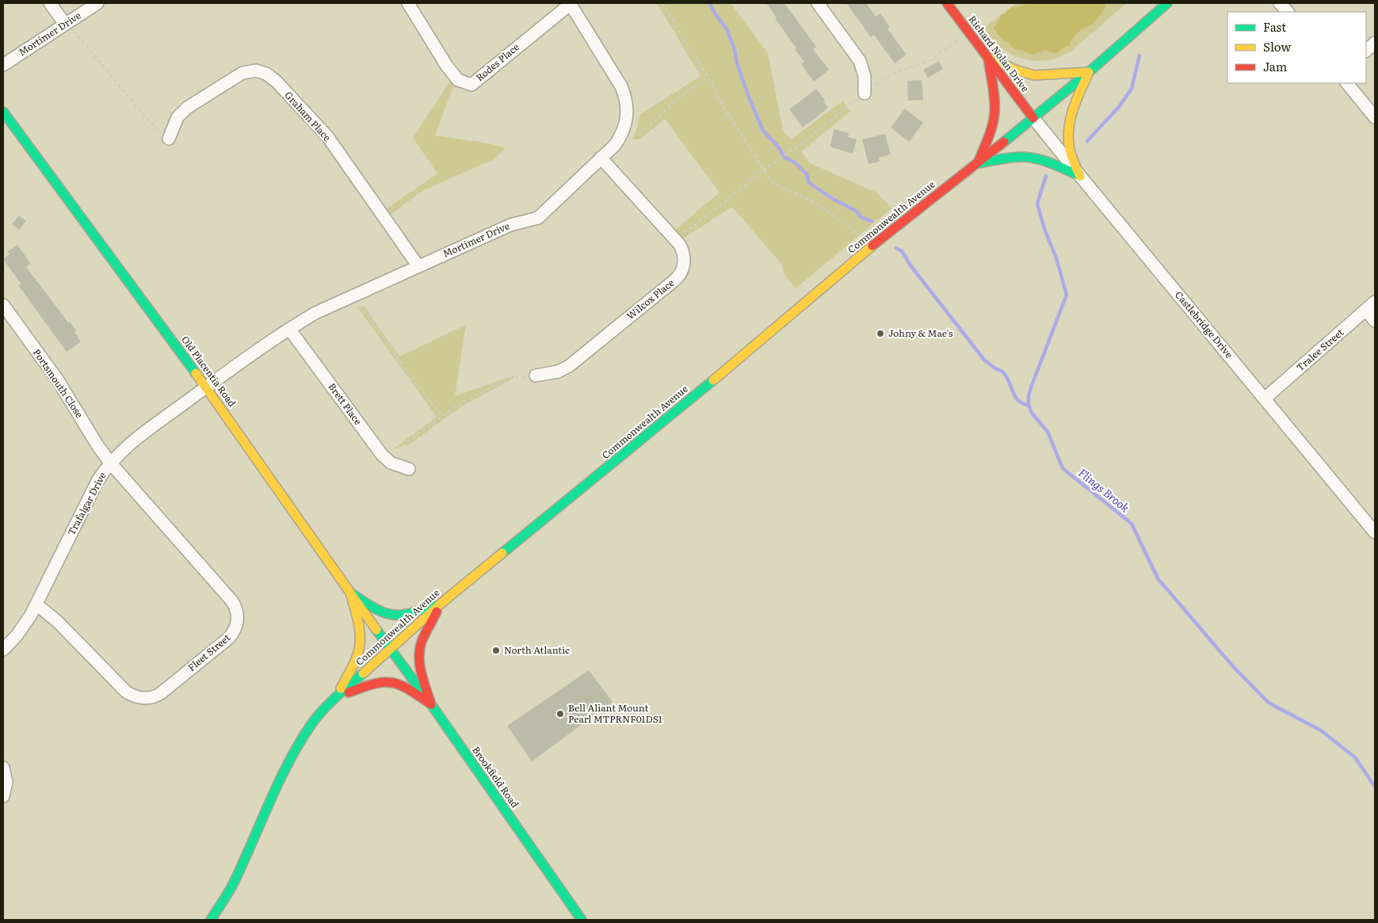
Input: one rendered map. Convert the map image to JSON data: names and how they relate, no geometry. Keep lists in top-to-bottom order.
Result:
{
  "streets": {
    "main road": [
      "Richard Nolan Drive",
      "Commonwealth Avenue",
      "Old Placentia Road",
      "Brookfield Road"
    ],
    "street": [
      "Mortimer Drive",
      "Rodes Place",
      "Graham Place",
      "Wilcox Place",
      "Castlebridge Drive",
      "Tralee Street",
      "Portsmouth Close",
      "Brett Place",
      "Trafalgar Drive",
      "Fleet Street"
    ]
  },
  "crossings": [
    ["Mortimer Drive", "Rodes Place"],
    ["Mortimer Drive", "Graham Place"],
    ["Mortimer Drive", "Wilcox Place"],
    ["Mortimer Drive", "Old Placentia Road"],
    ["Mortimer Drive", "Brett Place"],
    ["Mortimer Drive", "Trafalgar Drive"],
    ["Richard Nolan Drive", "Commonwealth Avenue"],
    ["Richard Nolan Drive", "Castlebridge Drive"],
    ["Commonwealth Avenue", "Castlebridge Drive"],
    ["Commonwealth Avenue", "Old Placentia Road"],
    ["Commonwealth Avenue", "Brookfield Road"],
    ["Castlebridge Drive", "Tralee Street"],
    ["Old Placentia Road", "Trafalgar Drive"],
    ["Old Placentia Road", "Brookfield Road"],
    ["Portsmouth Close", "Trafalgar Drive"],
    ["Portsmouth Close", "Fleet Street"],
    ["Trafalgar Drive", "Fleet Street"]
  ],
  "water": ["Flings Brook"],
  "places": ["Johny & Mae's", "North Atlantic", "Bell Aliant Mount Pearl MTPRNF01DS1"],
  "legend": ["Fast", "Slow", "Jam"]
}
